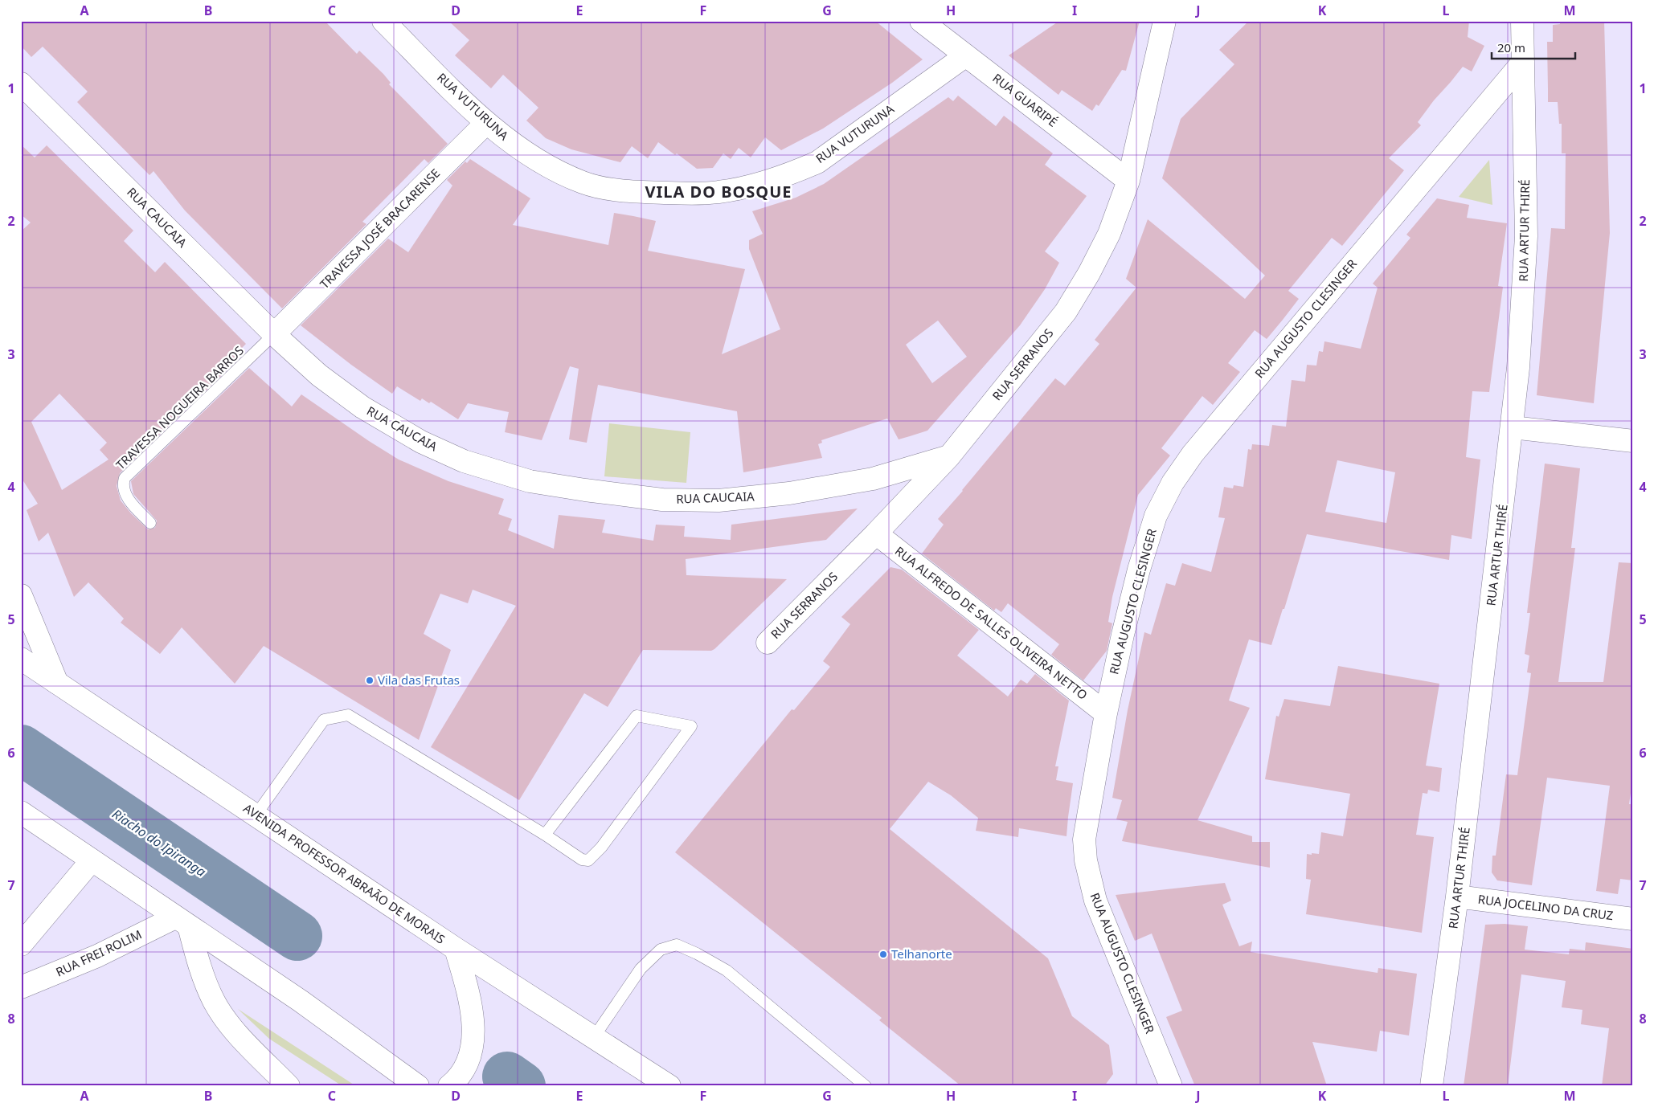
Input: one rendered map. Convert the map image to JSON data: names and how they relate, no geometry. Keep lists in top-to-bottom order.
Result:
{
  "streets": {
    "street": [
      "RUA GUARIPÉ",
      "RUA VUTURUNA",
      "RUA CAUCAIA",
      "TRAVESSA JOSÉ BRACARENSE",
      "RUA ARTUR THIRÉ",
      "RUA AUGUSTO CLESINGER",
      "RUA SERRANOS",
      "RUA ALFREDO DE SALLES OLIVEIRA NETTO",
      "AVENIDA PROFESSOR ABRAÃO DE MORAIS",
      "RUA JOCELINO DA CRUZ",
      "RUA FREI ROLIM"
    ],
    "lane": ["TRAVESSA NOGUEIRA BARROS"]
  },
  "crossings": [
    ["RUA GUARIPÉ", "RUA VUTURUNA"],
    ["RUA GUARIPÉ", "RUA SERRANOS"],
    ["RUA VUTURUNA", "TRAVESSA JOSÉ BRACARENSE"],
    ["RUA CAUCAIA", "TRAVESSA JOSÉ BRACARENSE"],
    ["RUA CAUCAIA", "RUA SERRANOS"],
    ["RUA CAUCAIA", "TRAVESSA NOGUEIRA BARROS"],
    ["TRAVESSA JOSÉ BRACARENSE", "TRAVESSA NOGUEIRA BARROS"],
    ["RUA ARTUR THIRÉ", "RUA AUGUSTO CLESINGER"],
    ["RUA ARTUR THIRÉ", "RUA JOCELINO DA CRUZ"],
    ["RUA AUGUSTO CLESINGER", "RUA ALFREDO DE SALLES OLIVEIRA NETTO"],
    ["RUA SERRANOS", "RUA ALFREDO DE SALLES OLIVEIRA NETTO"]
  ],
  "districts": ["VILA DO BOSQUE"],
  "water": ["Riacho do Ipiranga"],
  "places": ["Vila das Frutas", "Telhanorte"],
  "scale_bar": "20 m",
  "grid": {
    "columns": [
      "A",
      "B",
      "C",
      "D",
      "E",
      "F",
      "G",
      "H",
      "I",
      "J",
      "K",
      "L",
      "M"
    ],
    "rows": [
      "1",
      "2",
      "3",
      "4",
      "5",
      "6",
      "7",
      "8"
    ]
  }
}
